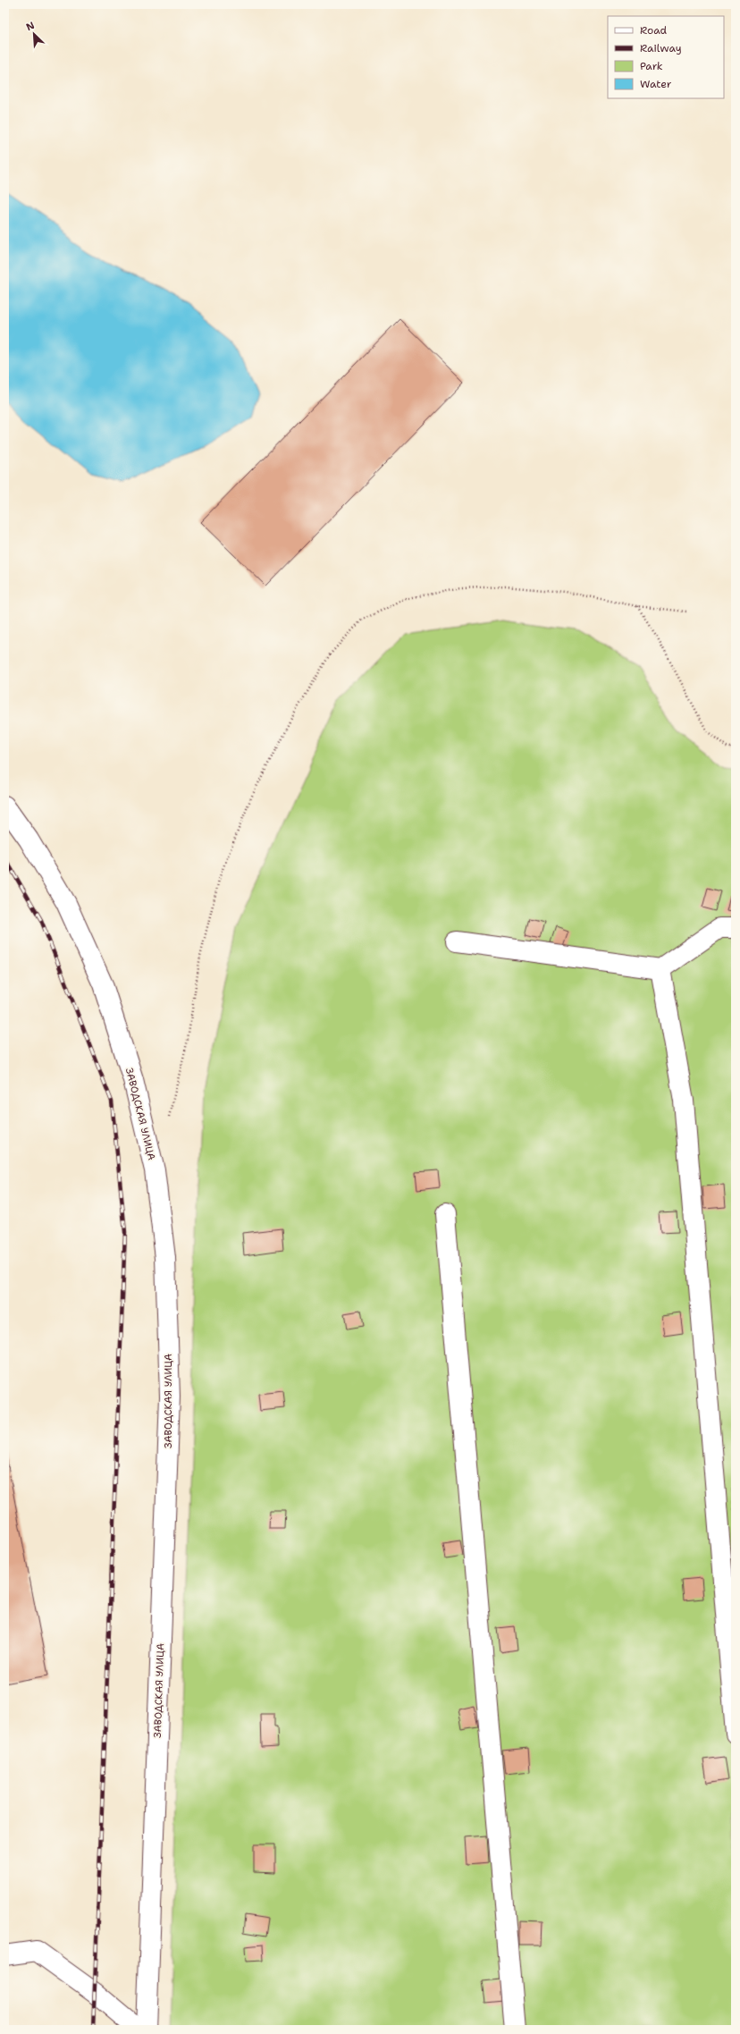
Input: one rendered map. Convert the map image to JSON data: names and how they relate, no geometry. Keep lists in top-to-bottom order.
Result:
{
  "streets": {
    "street": ["ЗАВОДСКАЯ УЛИЦА"]
  },
  "legend": [
    "Road",
    "Railway",
    "Park",
    "Water"
  ],
  "north": "top left"
}
